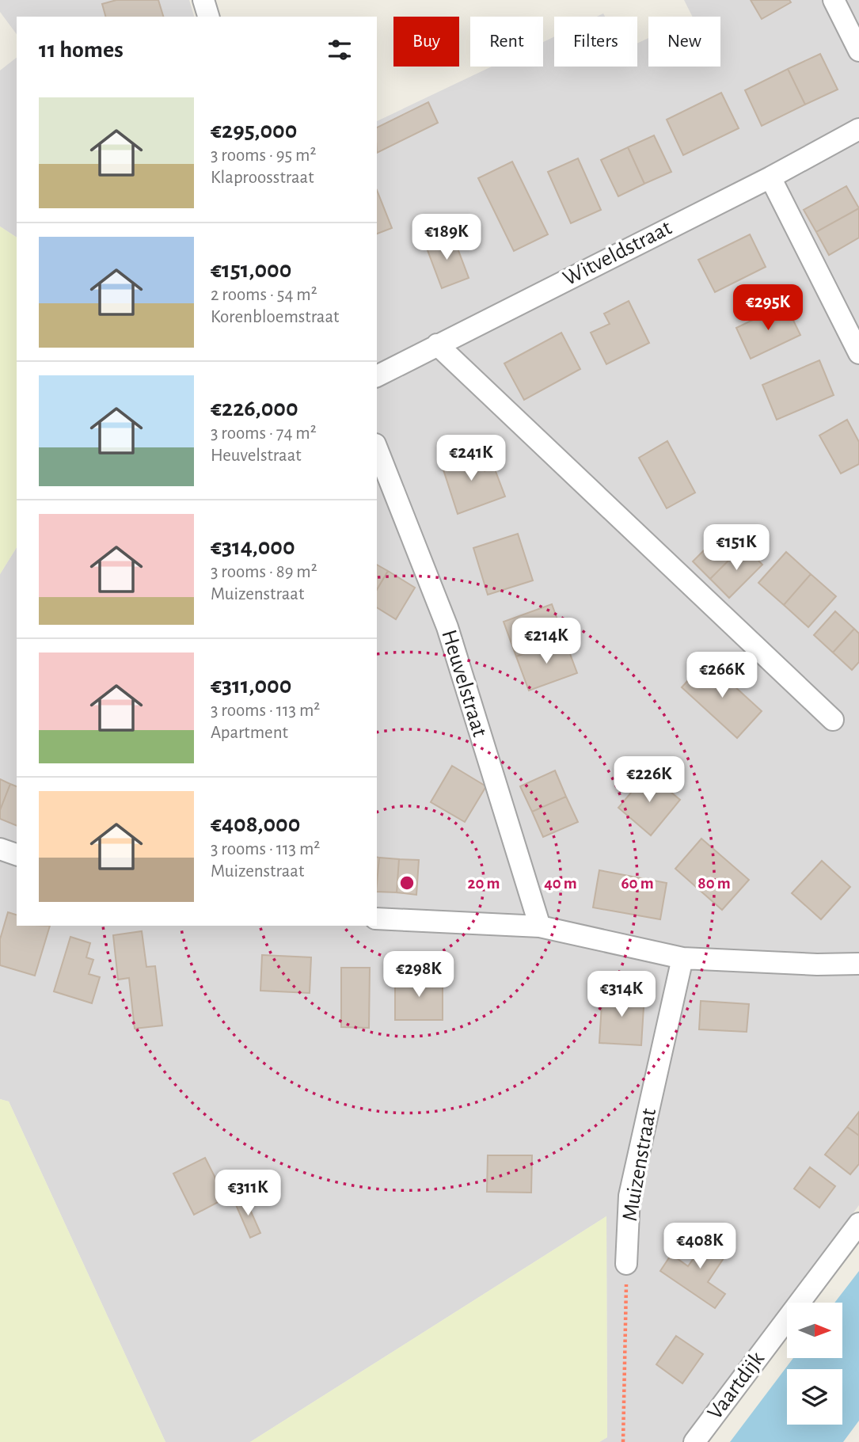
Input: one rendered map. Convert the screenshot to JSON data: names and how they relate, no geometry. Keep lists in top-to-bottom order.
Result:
{
  "streets": {
    "street": [
      "Witveldstraat",
      "Heuvelstraat",
      "Muizenstraat",
      "Vaartdijk"
    ]
  },
  "north": "right",
  "page": {
    "chip": [
      "Buy",
      "Rent",
      "Filters",
      "New"
    ],
    "heading": "11 homes",
    "list": [
      {
        "name": "€295,000",
        "note": "3 rooms · 95 m² · Klaproosstraat"
      },
      {
        "name": "€151,000",
        "note": "2 rooms · 54 m² · Korenbloemstraat"
      },
      {
        "name": "€226,000",
        "note": "3 rooms · 74 m² · Heuvelstraat"
      },
      {
        "name": "€314,000",
        "note": "3 rooms · 89 m² · Muizenstraat"
      },
      {
        "name": "€311,000",
        "note": "3 rooms · 113 m² · Apartment"
      },
      {
        "name": "€408,000",
        "note": "3 rooms · 113 m² · Muizenstraat"
      }
    ],
    "price": [
      "€189K",
      "€295K",
      "€241K",
      "€151K",
      "€214K",
      "€266K",
      "€226K",
      "€298K",
      "€314K",
      "€311K",
      "€408K"
    ]
  },
  "rings": [
    "20 m",
    "40 m",
    "60 m",
    "80 m"
  ]
}
